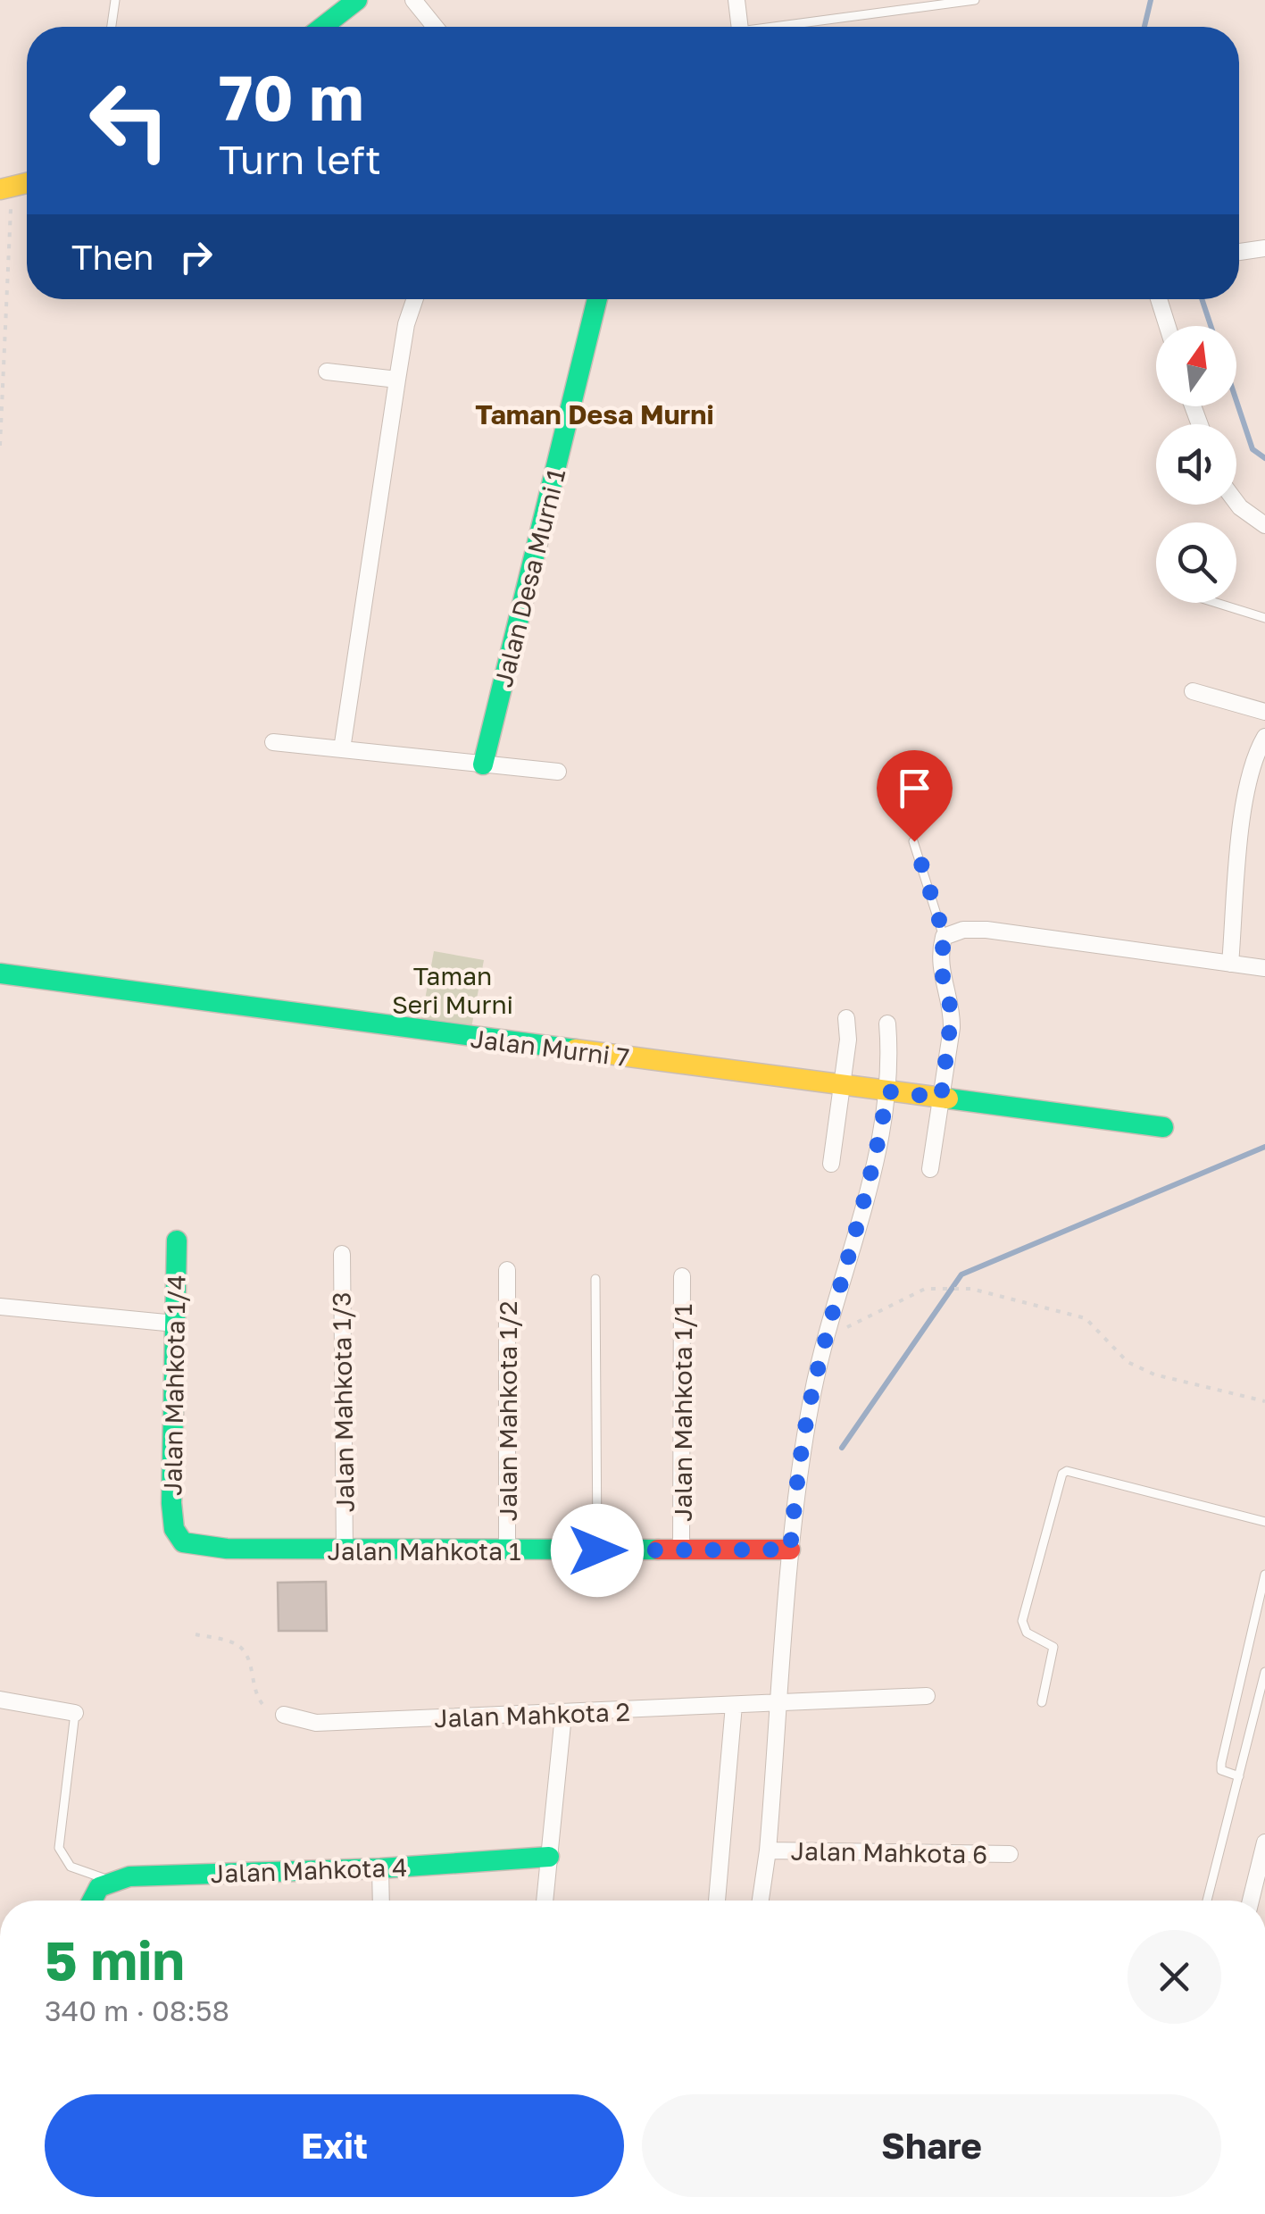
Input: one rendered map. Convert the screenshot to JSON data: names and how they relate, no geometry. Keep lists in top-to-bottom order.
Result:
{
  "streets": {
    "street": [
      "Jalan Desa Murni 1",
      "Jalan Murni 7",
      "Jalan Mahkota 1/4",
      "Jalan Mahkota 1/3",
      "Jalan Mahkota 1/2",
      "Jalan Mahkota 1/1",
      "Jalan Mahkota 1",
      "Jalan Mahkota 2",
      "Jalan Mahkota 6",
      "Jalan Mahkota 4"
    ]
  },
  "crossings": [
    ["Jalan Mahkota 1/4", "Jalan Mahkota 1"],
    ["Jalan Mahkota 1/3", "Jalan Mahkota 1"],
    ["Jalan Mahkota 1/2", "Jalan Mahkota 1"],
    ["Jalan Mahkota 1/1", "Jalan Mahkota 1"]
  ],
  "districts": ["Taman Desa Murni"],
  "parks": ["Taman Seri Murni"],
  "north": "top",
  "page": {
    "turn": ["70 m", "Turn left"],
    "then": "Then",
    "heading": ["5 min", "340 m · 08:58"],
    "buttons": ["Exit", "Share"]
  }
}
